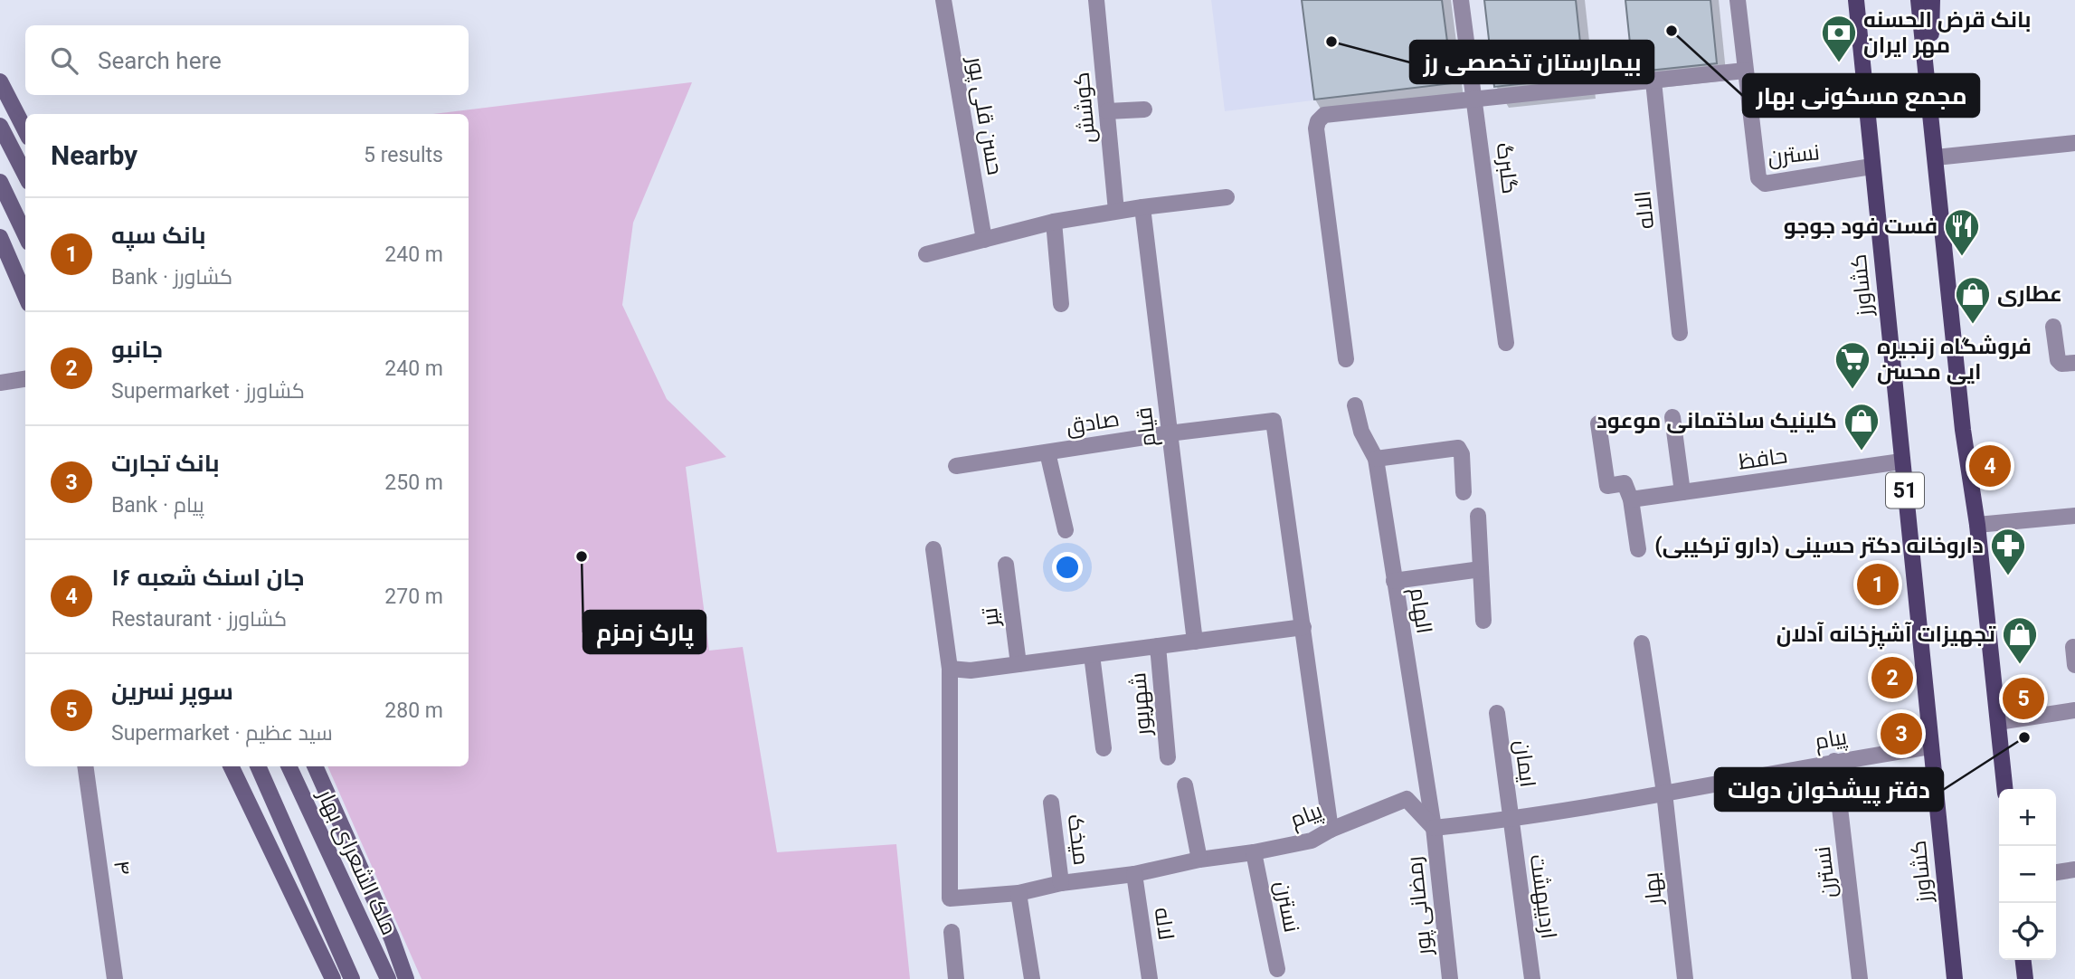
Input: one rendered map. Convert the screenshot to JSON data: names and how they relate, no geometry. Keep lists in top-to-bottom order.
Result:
{
  "streets": {
    "main road": ["کشاورز", "51", "ملک الشعرای بهار"],
    "street": [
      "کوشش",
      "حسن قلی پور",
      "نسترن",
      "گلبرگ",
      "الاله",
      "صادق",
      "قیام",
      "حافظ",
      "الهام",
      "تیر",
      "شهریور",
      "پیام",
      "ایمان",
      "میخک",
      "۴",
      "بهار",
      "اردیبهشت",
      "رمضانی پور",
      "لاله"
    ]
  },
  "crossings": [
    ["نسترن", "کشاورز"],
    ["نسترن", "پیام"],
    ["کشاورز", "حافظ"],
    ["کشاورز", "پیام"],
    ["صادق", "قیام"],
    ["الهام", "پیام"],
    ["الهام", "رمضانی پور"],
    ["پیام", "ایمان"],
    ["پیام", "میخک"],
    ["پیام", "بهار"],
    ["پیام", "اردیبهشت"],
    ["پیام", "رمضانی پور"],
    ["پیام", "لاله"],
    ["ایمان", "اردیبهشت"]
  ],
  "places": {
    "other": [
      "مجمع مسکونی بهار",
      "بیمارستان تخصصی رز",
      "پارک زمزم",
      "دفتر پیشخوان دولت"
    ],
    "bank": ["بانک قرض الحسنه مهر ایران"],
    "restaurant": ["فست فود جوجو"],
    "shop": ["عطاری", "کلینیک ساختمانی موعود", "تجهیزات آشپزخانه آدلان"],
    "supermarket": ["فروشگاه زنجیره ایی محسن"],
    "pharmacy": ["داروخانه دکتر حسینی (دارو ترکیبی)"]
  },
  "page": {
    "search": "Search here",
    "heading": ["Nearby", "5 results"],
    "list": [
      {
        "mark": "1",
        "name": "بانک سپه",
        "note": "Bank · کشاورز",
        "value": "240 m"
      },
      {
        "mark": "2",
        "name": "جانبو",
        "note": "Supermarket · کشاورز",
        "value": "240 m"
      },
      {
        "mark": "3",
        "name": "بانک تجارت",
        "note": "Bank · پیام",
        "value": "250 m"
      },
      {
        "mark": "4",
        "name": "جان اسنک شعبه ۱۶",
        "note": "Restaurant · کشاورز",
        "value": "270 m"
      },
      {
        "mark": "5",
        "name": "سوپر نسرین",
        "note": "Supermarket · سید عظیم",
        "value": "280 m"
      }
    ],
    "pins": [
      "4",
      "1",
      "2",
      "5",
      "3"
    ],
    "map_buttons": ["+", "−"]
  }
}
